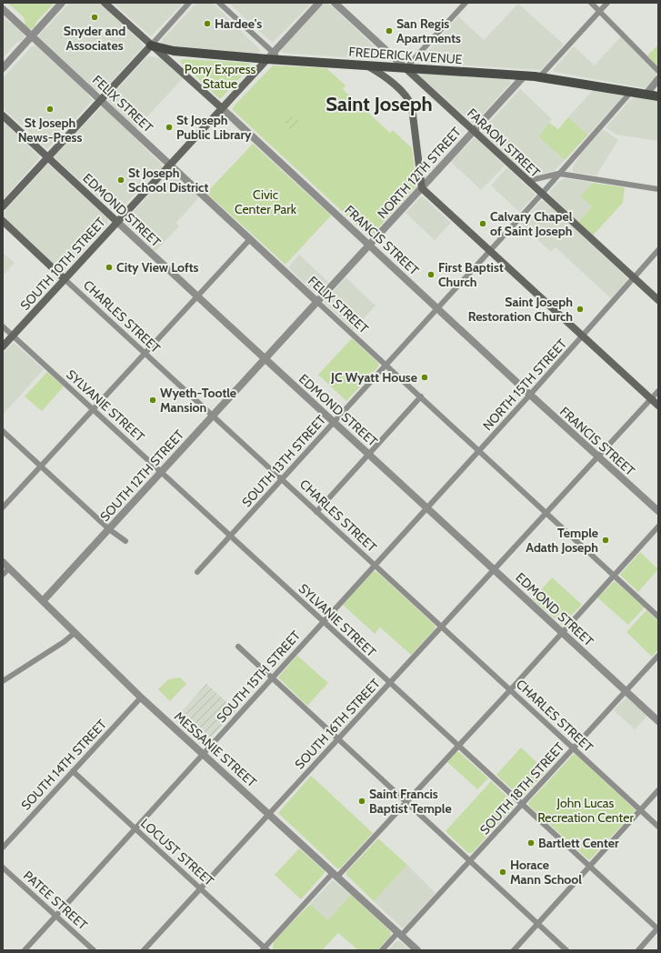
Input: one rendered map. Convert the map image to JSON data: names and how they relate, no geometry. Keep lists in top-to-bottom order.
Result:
{
  "streets": {
    "main road": [
      "FREDERICK AVENUE",
      "FARAON STREET",
      "EDMOND STREET",
      "FRANCIS STREET",
      "SOUTH 10TH STREET",
      "CHARLES STREET"
    ],
    "street": [
      "FELIX STREET",
      "NORTH 12TH STREET",
      "NORTH 15TH STREET",
      "SYLVANIE STREET",
      "SOUTH 13TH STREET",
      "SOUTH 12TH STREET",
      "SOUTH 15TH STREET",
      "SOUTH 16TH STREET",
      "MESSANIE STREET",
      "SOUTH 14TH STREET",
      "SOUTH 18TH STREET",
      "LOCUST STREET",
      "PATEE STREET"
    ]
  },
  "crossings": [
    ["FREDERICK AVENUE", "FARAON STREET"],
    ["FREDERICK AVENUE", "NORTH 12TH STREET"],
    ["FREDERICK AVENUE", "FRANCIS STREET"],
    ["FREDERICK AVENUE", "SOUTH 10TH STREET"],
    ["FREDERICK AVENUE", "SOUTH 13TH STREET"],
    ["FELIX STREET", "NORTH 12TH STREET"],
    ["FELIX STREET", "SOUTH 10TH STREET"],
    ["FELIX STREET", "NORTH 15TH STREET"],
    ["FELIX STREET", "SOUTH 13TH STREET"],
    ["FELIX STREET", "SOUTH 12TH STREET"],
    ["FELIX STREET", "SOUTH 15TH STREET"],
    ["FELIX STREET", "SOUTH 16TH STREET"],
    ["FARAON STREET", "NORTH 12TH STREET"],
    ["FARAON STREET", "NORTH 15TH STREET"],
    ["FARAON STREET", "SOUTH 13TH STREET"],
    ["NORTH 12TH STREET", "FRANCIS STREET"],
    ["NORTH 12TH STREET", "SOUTH 12TH STREET"],
    ["EDMOND STREET", "SOUTH 10TH STREET"],
    ["EDMOND STREET", "SOUTH 13TH STREET"],
    ["EDMOND STREET", "SOUTH 12TH STREET"],
    ["EDMOND STREET", "SOUTH 15TH STREET"],
    ["EDMOND STREET", "SOUTH 16TH STREET"],
    ["EDMOND STREET", "SOUTH 18TH STREET"],
    ["FRANCIS STREET", "SOUTH 10TH STREET"],
    ["FRANCIS STREET", "NORTH 15TH STREET"],
    ["FRANCIS STREET", "SOUTH 13TH STREET"],
    ["FRANCIS STREET", "SOUTH 16TH STREET"],
    ["SOUTH 10TH STREET", "CHARLES STREET"],
    ["SOUTH 10TH STREET", "SYLVANIE STREET"],
    ["CHARLES STREET", "SOUTH 13TH STREET"],
    ["CHARLES STREET", "SOUTH 12TH STREET"],
    ["CHARLES STREET", "SOUTH 15TH STREET"],
    ["CHARLES STREET", "SOUTH 16TH STREET"],
    ["CHARLES STREET", "SOUTH 18TH STREET"],
    ["NORTH 15TH STREET", "SOUTH 15TH STREET"],
    ["SYLVANIE STREET", "SOUTH 13TH STREET"],
    ["SYLVANIE STREET", "SOUTH 12TH STREET"],
    ["SYLVANIE STREET", "SOUTH 15TH STREET"],
    ["SYLVANIE STREET", "SOUTH 16TH STREET"],
    ["SYLVANIE STREET", "SOUTH 18TH STREET"],
    ["SOUTH 12TH STREET", "MESSANIE STREET"],
    ["SOUTH 15TH STREET", "MESSANIE STREET"],
    ["SOUTH 15TH STREET", "LOCUST STREET"],
    ["SOUTH 15TH STREET", "PATEE STREET"],
    ["SOUTH 16TH STREET", "MESSANIE STREET"],
    ["SOUTH 16TH STREET", "LOCUST STREET"],
    ["MESSANIE STREET", "SOUTH 14TH STREET"],
    ["MESSANIE STREET", "SOUTH 18TH STREET"],
    ["SOUTH 14TH STREET", "LOCUST STREET"]
  ],
  "districts": ["Saint Joseph"],
  "parks": ["Pony Express Statue", "Civic Center Park", "John Lucas Recreation Center"],
  "places": [
    "Snyder and Associates",
    "Hardee's",
    "San Regis Apartments",
    "St Joseph News-Press",
    "St Joseph Public Library",
    "St Joseph School District",
    "Calvary Chapel of Saint Joseph",
    "City View Lofts",
    "First Baptist Church",
    "Saint Joseph Restoration Church",
    "JC Wyatt House",
    "Wyeth-Tootle Mansion",
    "Temple Adath Joseph",
    "Saint Francis Baptist Temple",
    "Bartlett Center",
    "Horace Mann School"
  ]
}
